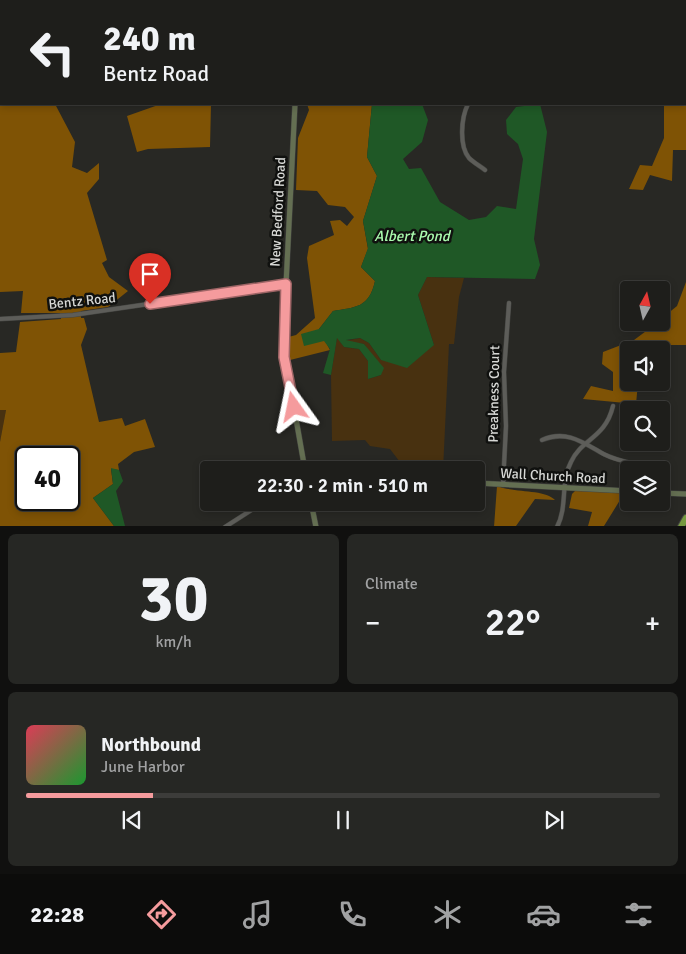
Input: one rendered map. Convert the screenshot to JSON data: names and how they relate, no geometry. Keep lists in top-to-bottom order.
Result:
{
  "streets": {
    "street": [
      "New Bedford Road",
      "Bentz Road",
      "Preakness Court",
      "Wall Church Road"
    ]
  },
  "crossings": [
    ["New Bedford Road", "Bentz Road"],
    ["Preakness Court", "Wall Church Road"]
  ],
  "water": ["Albert Pond"],
  "north": "top",
  "page": {
    "turn": ["240 m", "Bentz Road"],
    "limit": "40",
    "trip": "22:30 · 2 min · 510 m",
    "tile": [
      ["30", "km/h"],
      "Climate"
    ],
    "heat": ["−", "22°", "+"],
    "song": ["Northbound", "June Harbor"],
    "tabs": "22:28"
  }
}
